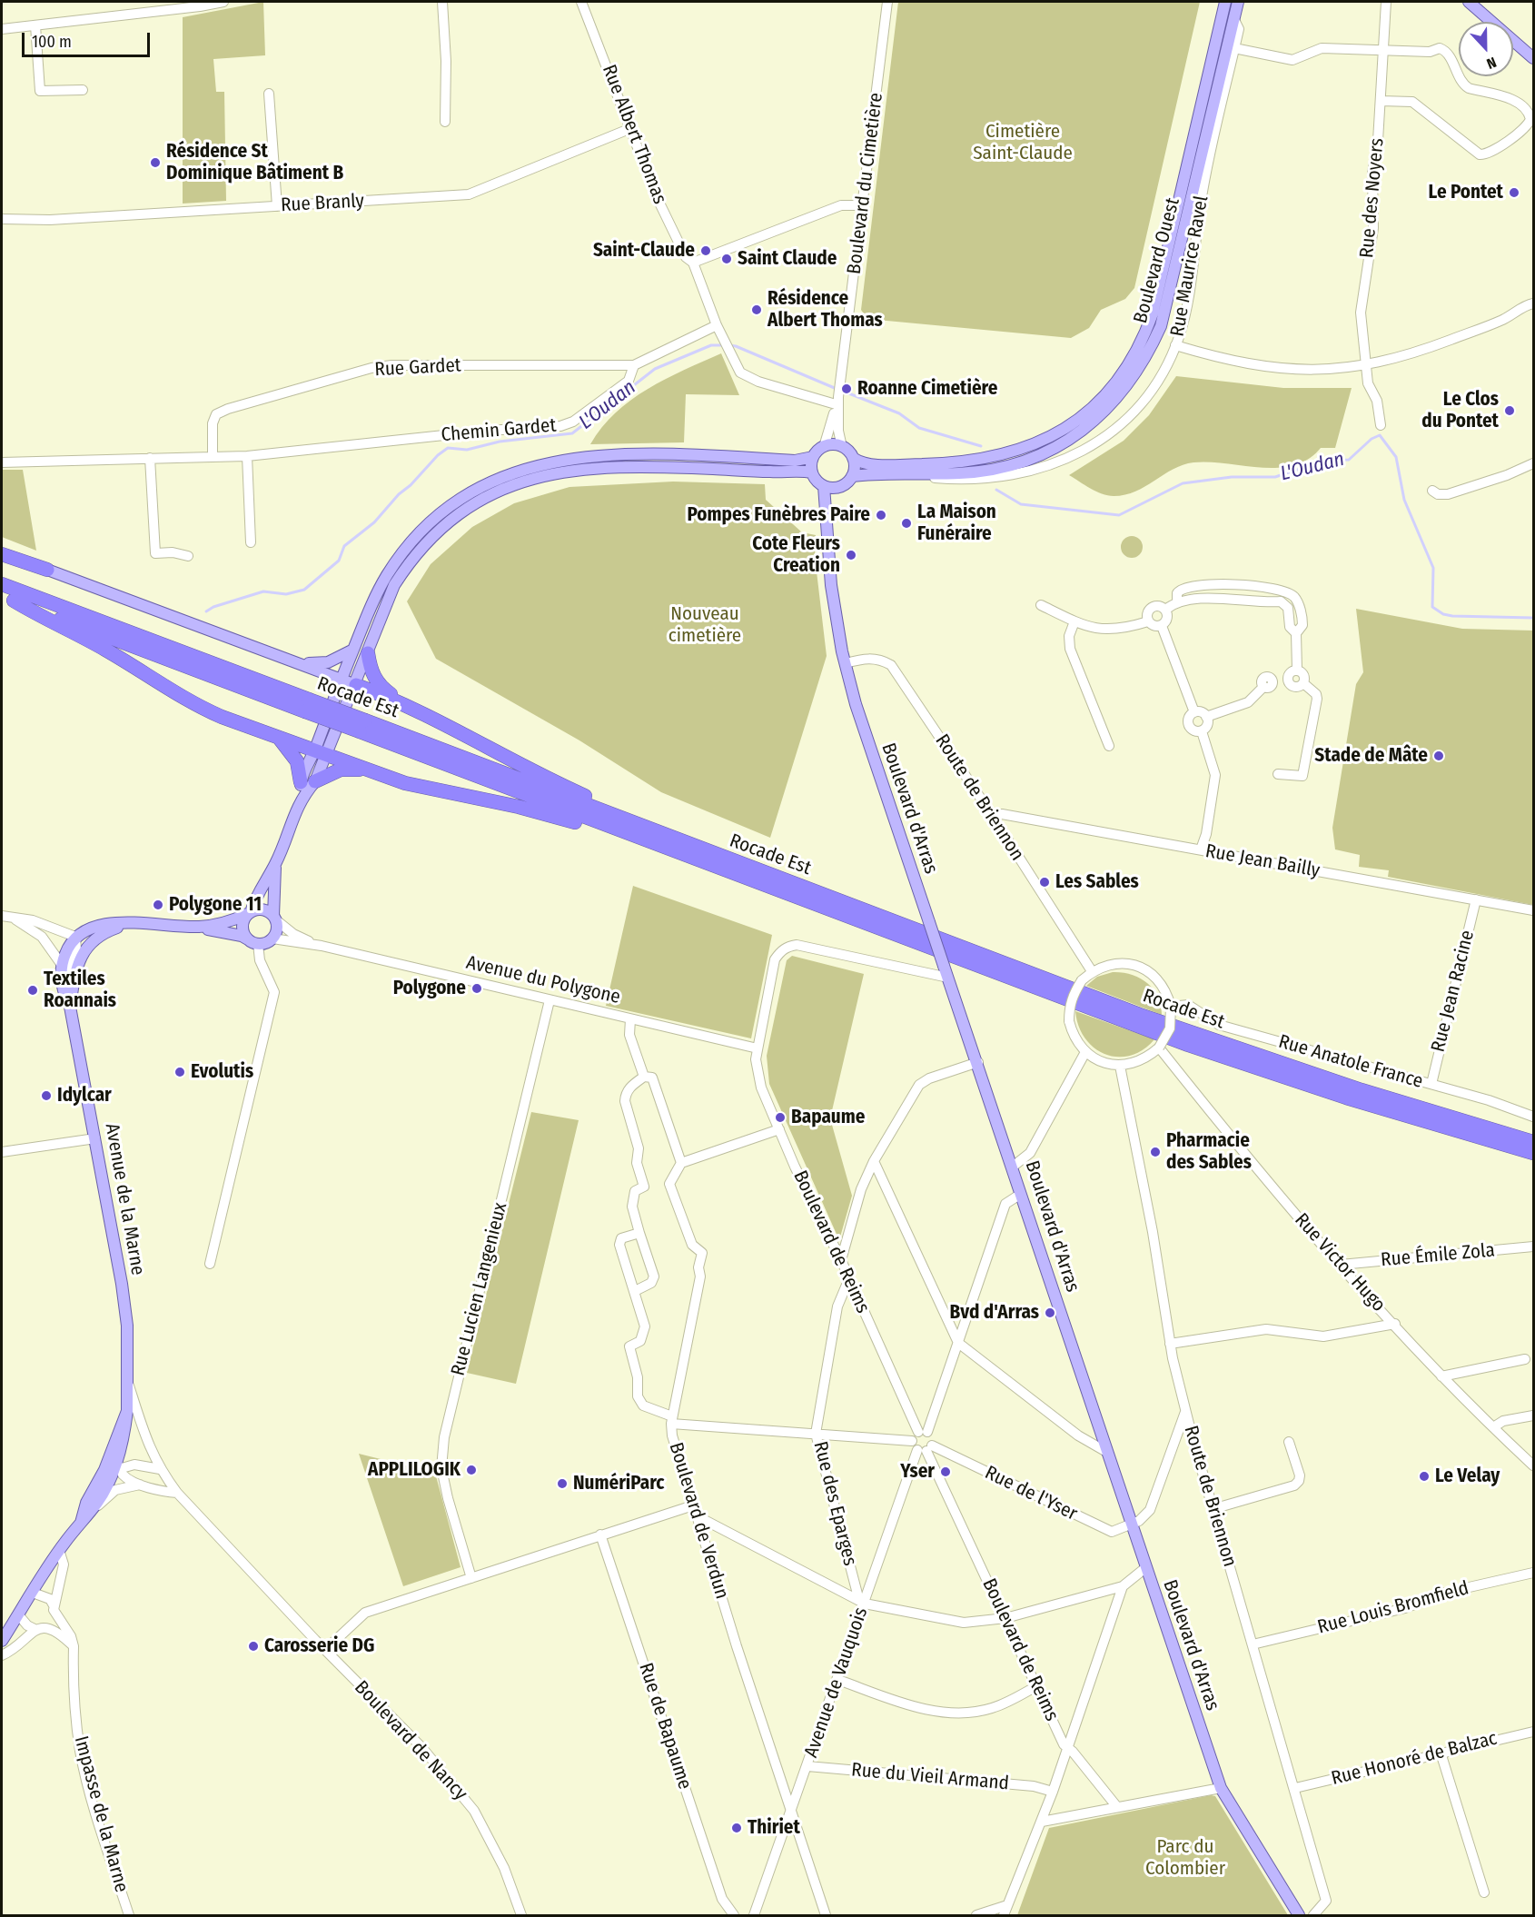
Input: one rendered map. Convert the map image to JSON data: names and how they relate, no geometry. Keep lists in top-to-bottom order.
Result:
{
  "streets": {
    "highway": ["Rocade Est"],
    "main road": ["Boulevard Ouest", "Boulevard d'Arras", "Avenue de la Marne"],
    "street": [
      "Rue Albert Thomas",
      "Boulevard du Cimetière",
      "Rue des Noyers",
      "Rue Branly",
      "Rue Maurice Ravel",
      "Rue Gardet",
      "Chemin Gardet",
      "Route de Briennon",
      "Rue Jean Bailly",
      "Avenue du Polygone",
      "Rue Jean Racine",
      "Rue Anatole France",
      "Boulevard de Reims",
      "Rue Émile Zola",
      "Rue Victor Hugo",
      "Rue Lucien Langenieux",
      "Rue de l'Yser",
      "Rue des Eparges",
      "Boulevard de Verdun",
      "Rue Louis Bromfield",
      "Avenue de Vauquois",
      "Rue de Bapaume",
      "Boulevard de Nancy",
      "Rue Honoré de Balzac",
      "Rue du Vieil Armand",
      "Impasse de la Marne"
    ]
  },
  "crossings": [
    ["Rue Albert Thomas", "Boulevard du Cimetière"],
    ["Rue Albert Thomas", "Rue Branly"],
    ["Boulevard du Cimetière", "Boulevard Ouest"],
    ["Boulevard du Cimetière", "Boulevard d'Arras"],
    ["Boulevard Ouest", "Rue Maurice Ravel"],
    ["Boulevard Ouest", "Boulevard d'Arras"],
    ["Rue Gardet", "Chemin Gardet"],
    ["Route de Briennon", "Boulevard d'Arras"],
    ["Route de Briennon", "Rue Jean Bailly"],
    ["Route de Briennon", "Rue Anatole France"],
    ["Route de Briennon", "Rue Victor Hugo"],
    ["Route de Briennon", "Rue Louis Bromfield"],
    ["Route de Briennon", "Rue Honoré de Balzac"],
    ["Boulevard d'Arras", "Boulevard de Reims"],
    ["Boulevard d'Arras", "Rue de l'Yser"],
    ["Boulevard d'Arras", "Avenue de Vauquois"],
    ["Rue Jean Bailly", "Rue Jean Racine"],
    ["Avenue du Polygone", "Boulevard de Reims"],
    ["Avenue du Polygone", "Rue Lucien Langenieux"],
    ["Rue Jean Racine", "Rue Anatole France"],
    ["Rue Anatole France", "Rue Victor Hugo"],
    ["Avenue de la Marne", "Boulevard de Nancy"],
    ["Avenue de la Marne", "Impasse de la Marne"],
    ["Boulevard de Reims", "Rue de l'Yser"],
    ["Boulevard de Reims", "Rue des Eparges"],
    ["Boulevard de Reims", "Avenue de Vauquois"],
    ["Rue Émile Zola", "Rue Victor Hugo"],
    ["Rue de l'Yser", "Rue des Eparges"],
    ["Rue de l'Yser", "Boulevard de Verdun"],
    ["Rue de l'Yser", "Avenue de Vauquois"],
    ["Rue des Eparges", "Avenue de Vauquois"],
    ["Boulevard de Verdun", "Avenue de Vauquois"],
    ["Avenue de Vauquois", "Rue du Vieil Armand"]
  ],
  "water": ["L'Oudan"],
  "parks": ["Cimetière Saint-Claude", "Nouveau cimetière", "Parc du Colombier"],
  "places": [
    "Résidence St Dominique Bâtiment B",
    "Le Pontet",
    "Saint-Claude",
    "Saint Claude",
    "Résidence Albert Thomas",
    "Roanne Cimetière",
    "Le Clos du Pontet",
    "Pompes Funèbres Paire",
    "La Maison Funéraire",
    "Cote Fleurs Creation",
    "Stade de Mâte",
    "Les Sables",
    "Polygone 11",
    "Polygone",
    "Textiles Roannais",
    "Evolutis",
    "Idylcar",
    "Bapaume",
    "Pharmacie des Sables",
    "Bvd d'Arras",
    "APPLILOGIK",
    "Yser",
    "Le Velay",
    "NumériParc",
    "Carosserie DG",
    "Thiriet"
  ],
  "scale_bar": "100 m",
  "north": "bottom"
}
